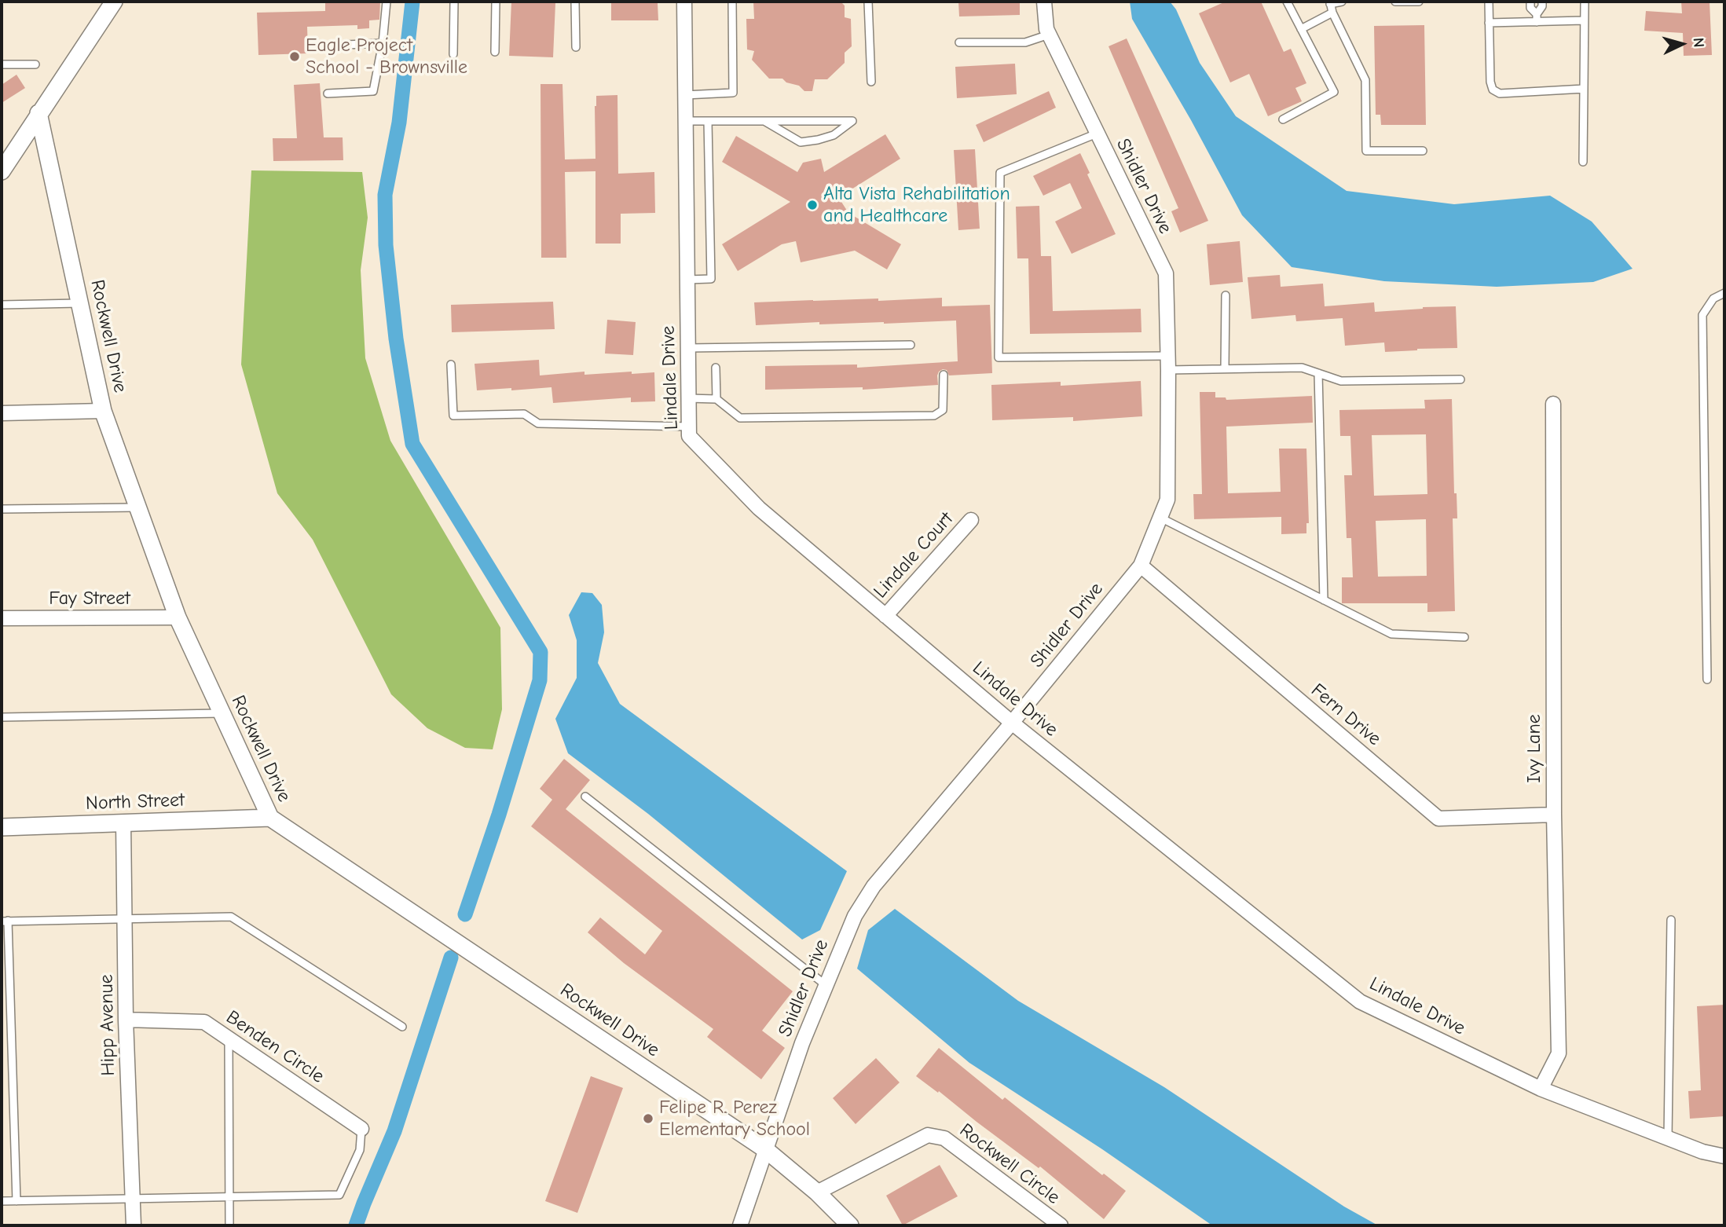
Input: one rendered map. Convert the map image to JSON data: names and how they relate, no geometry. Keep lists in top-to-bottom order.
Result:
{
  "streets": {
    "street": [
      "Shidler Drive",
      "Rockwell Drive",
      "Lindale Drive",
      "Lindale Court",
      "Fay Street",
      "Fern Drive",
      "Ivy Lane",
      "North Street",
      "Hipp Avenue",
      "Benden Circle",
      "Rockwell Circle"
    ]
  },
  "crossings": [
    ["Shidler Drive", "Rockwell Drive"],
    ["Shidler Drive", "Lindale Drive"],
    ["Shidler Drive", "Fern Drive"],
    ["Rockwell Drive", "Fay Street"],
    ["Rockwell Drive", "North Street"],
    ["Rockwell Drive", "Rockwell Circle"],
    ["Lindale Drive", "Lindale Court"],
    ["Lindale Drive", "Ivy Lane"],
    ["Fern Drive", "Ivy Lane"],
    ["North Street", "Hipp Avenue"],
    ["Hipp Avenue", "Benden Circle"]
  ],
  "places": ["Eagle Project School - Brownsville", "Alta Vista Rehabilitation and Healthcare", "Felipe R. Perez Elementary School"],
  "north": "right"
}
